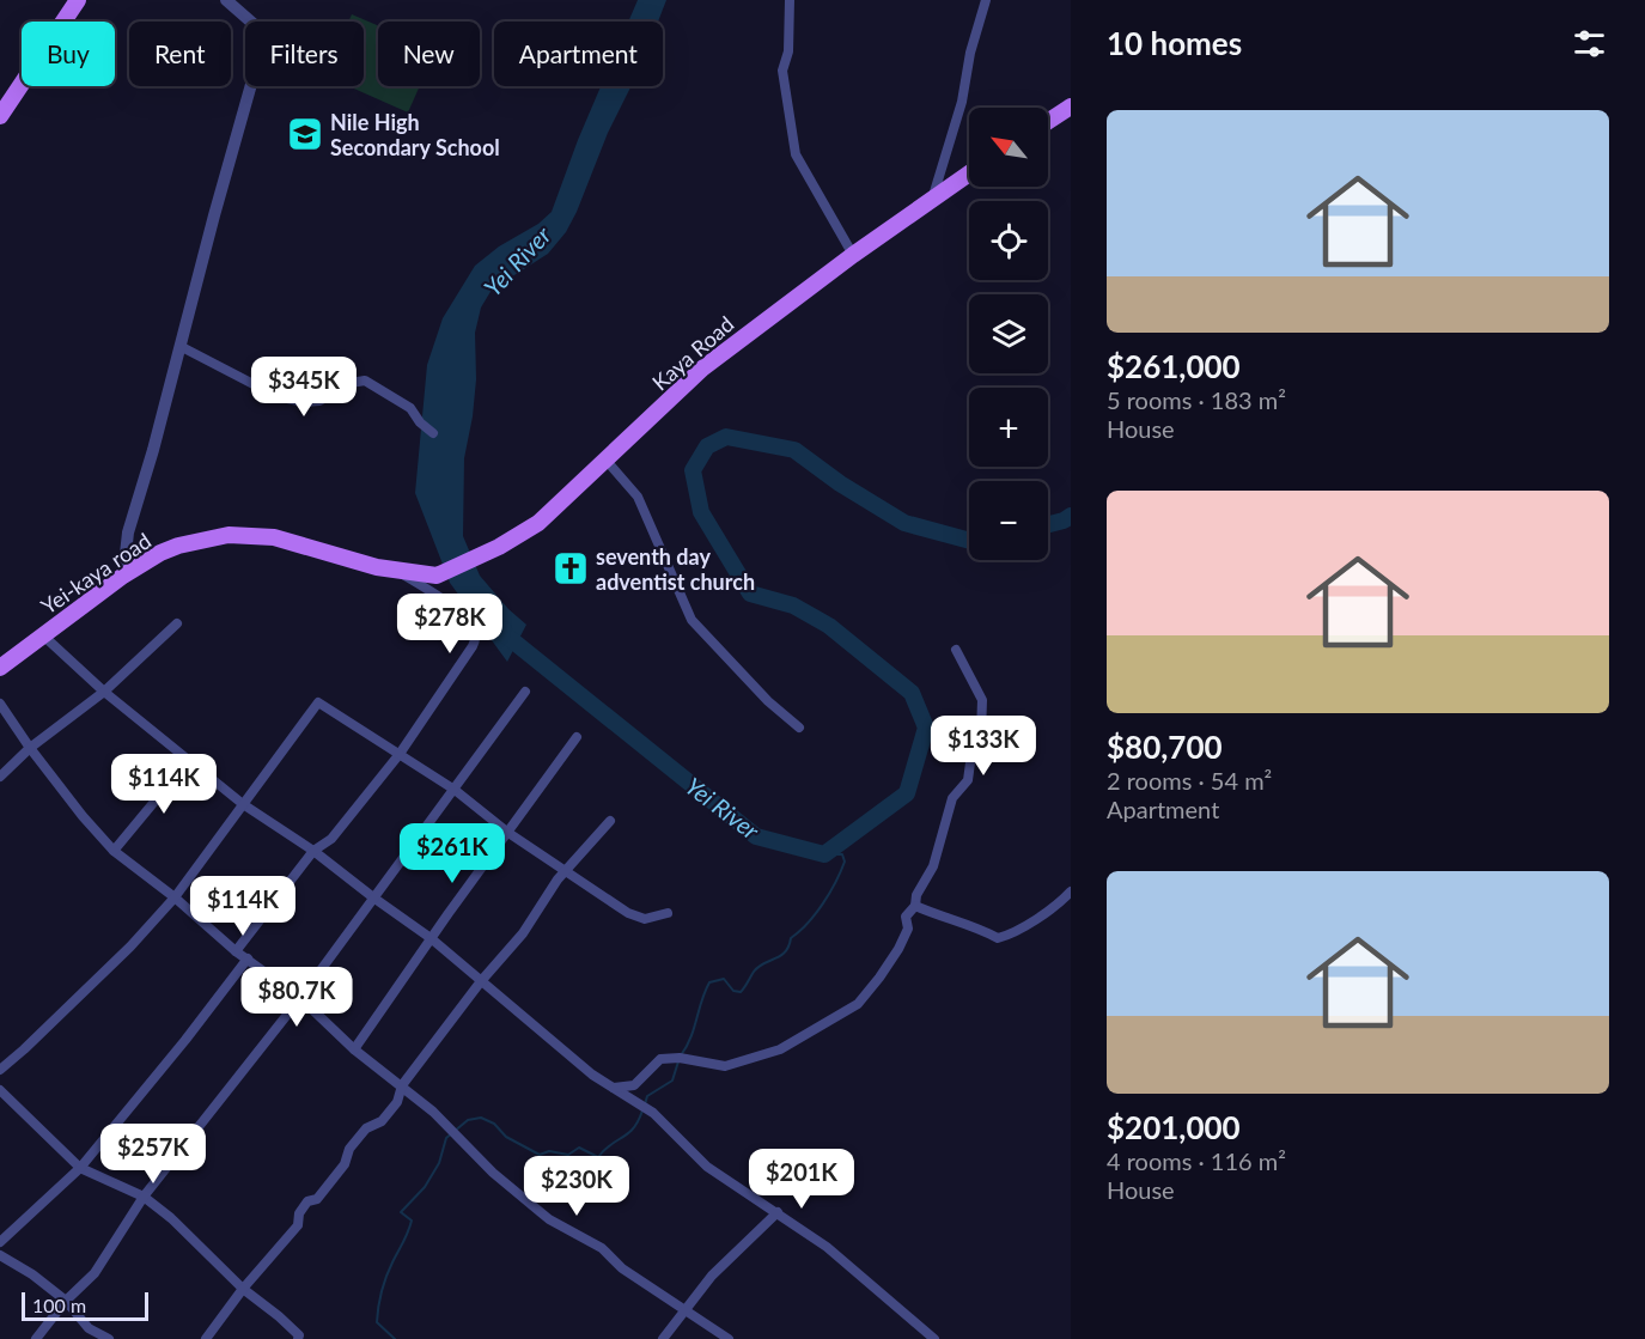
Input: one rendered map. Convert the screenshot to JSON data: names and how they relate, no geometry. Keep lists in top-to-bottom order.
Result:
{
  "streets": {
    "main road": ["Kaya Road", "Yei-kaya road"]
  },
  "crossings": [
    ["Kaya Road", "Yei-kaya road"]
  ],
  "water": ["Yei River"],
  "places": {
    "school or university": ["Nile High Secondary School"],
    "church": ["seventh day adventist church"]
  },
  "scale_bar": "100 m",
  "north": "top left",
  "page": {
    "heading": "10 homes",
    "chip": [
      "Buy",
      "Rent",
      "Filters",
      "New",
      "Apartment"
    ],
    "list": [
      {
        "name": "$261,000",
        "note": "5 rooms · 183 m² · House"
      },
      {
        "name": "$80,700",
        "note": "2 rooms · 54 m² · Apartment"
      },
      {
        "name": "$201,000",
        "note": "4 rooms · 116 m² · House"
      }
    ],
    "map_buttons": ["+", "−"],
    "price": [
      "$345K",
      "$278K",
      "$133K",
      "$114K",
      "$261K",
      "$114K",
      "$80.7K",
      "$257K",
      "$201K",
      "$230K"
    ],
    "scale": "100 m"
  }
}
